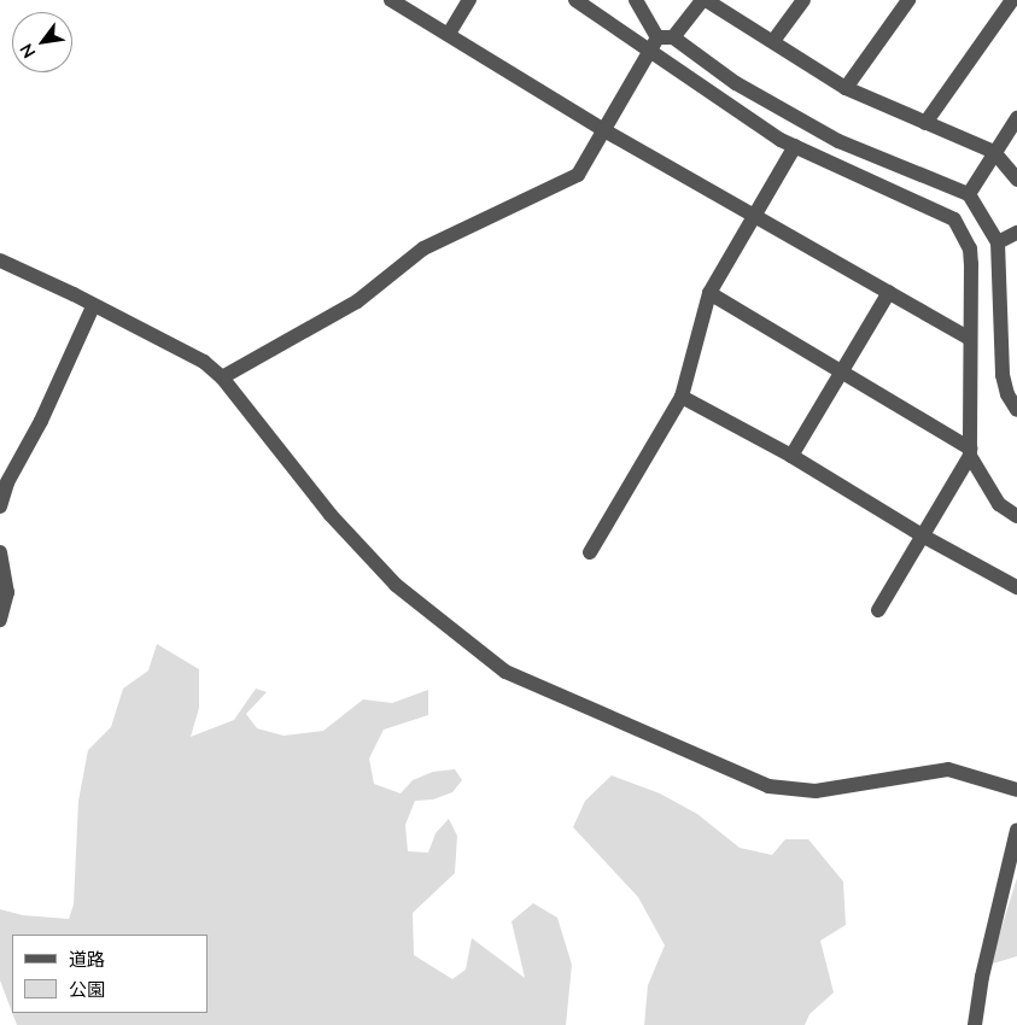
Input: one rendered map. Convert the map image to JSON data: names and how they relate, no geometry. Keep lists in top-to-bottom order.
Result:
{
  "legend": ["道路", "公園"],
  "north": "bottom left"
}
